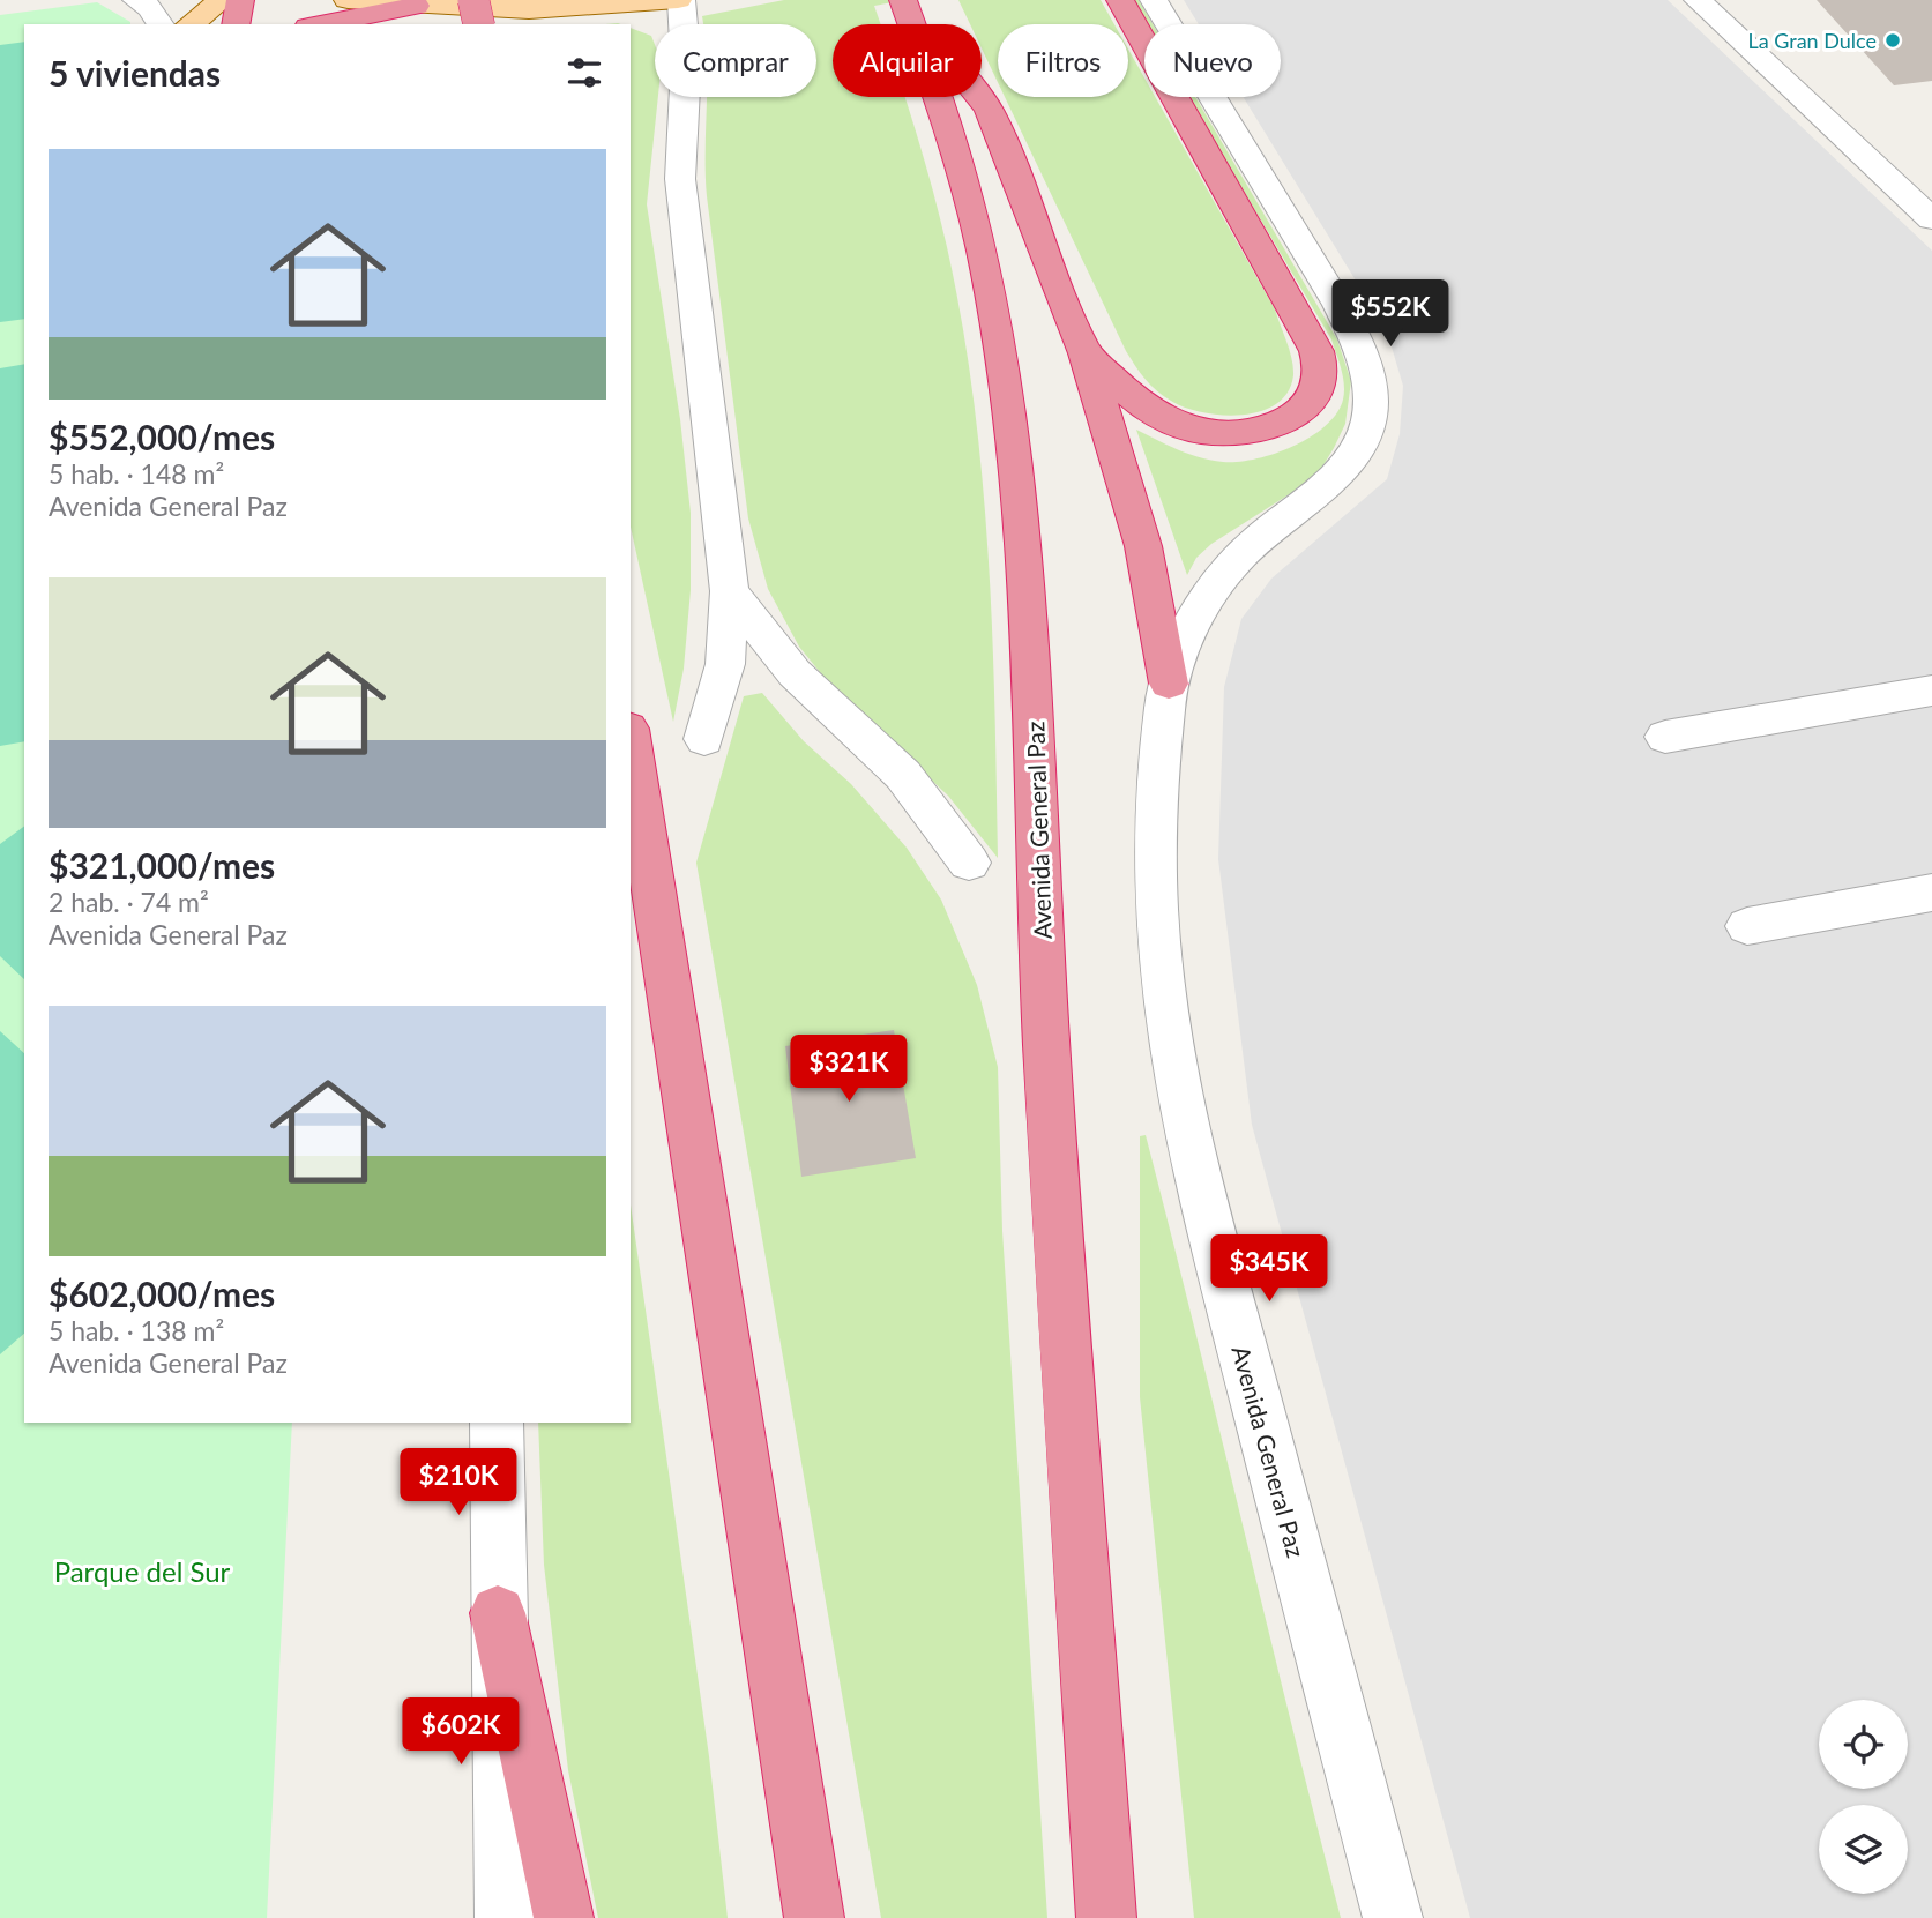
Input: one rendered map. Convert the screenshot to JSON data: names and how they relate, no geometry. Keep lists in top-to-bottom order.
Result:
{
  "streets": {
    "highway": ["Avenida General Paz"]
  },
  "parks": ["Parque del Sur"],
  "places": ["La Gran Dulce"],
  "page": {
    "chip": [
      "Comprar",
      "Alquilar",
      "Filtros",
      "Nuevo"
    ],
    "heading": "5 viviendas",
    "list": [
      {
        "name": "$552,000/mes",
        "note": "5 hab. · 148 m² · Avenida General Paz"
      },
      {
        "name": "$321,000/mes",
        "note": "2 hab. · 74 m² · Avenida General Paz"
      },
      {
        "name": "$602,000/mes",
        "note": "5 hab. · 138 m² · Avenida General Paz"
      }
    ],
    "price": [
      "$552K",
      "$321K",
      "$345K",
      "$210K",
      "$602K"
    ]
  }
}
